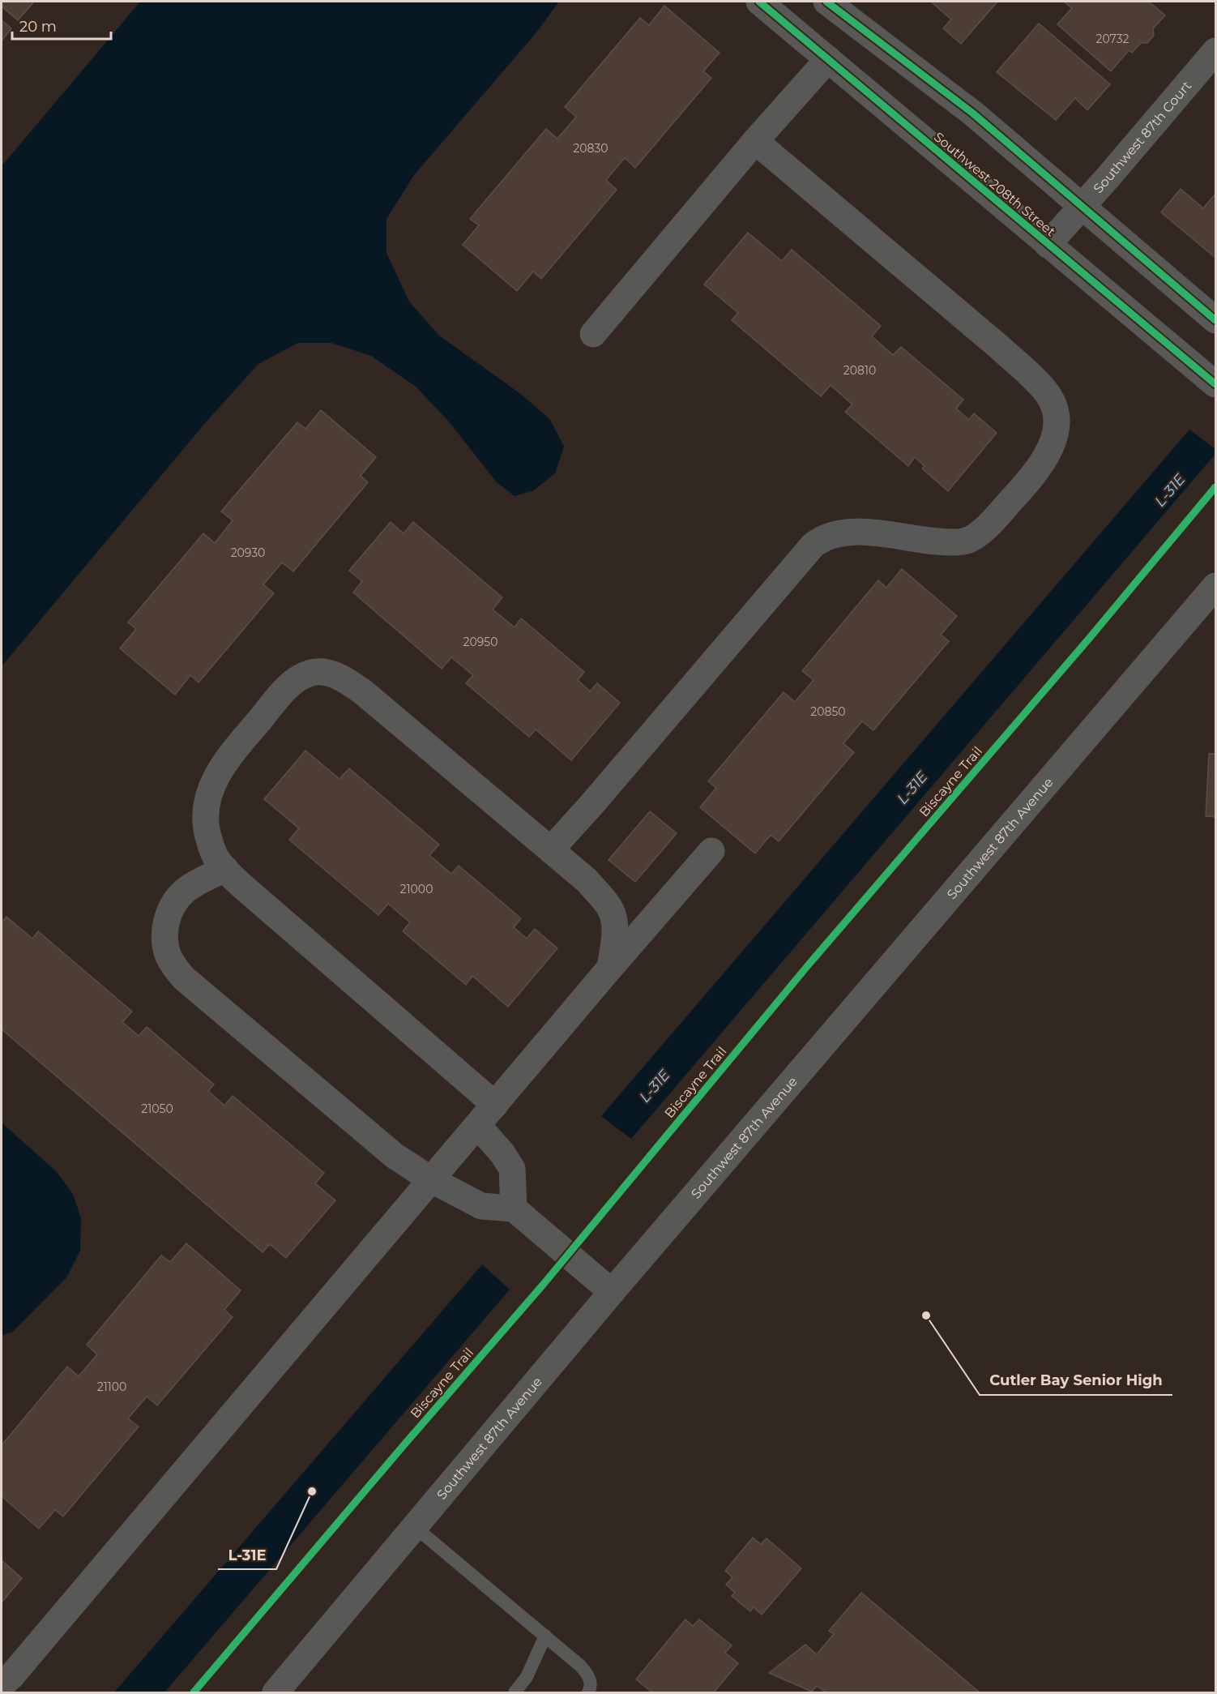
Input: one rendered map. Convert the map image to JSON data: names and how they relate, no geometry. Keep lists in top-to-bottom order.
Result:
{
  "streets": {
    "street": ["Southwest 87th Court", "Southwest 208th Street", "Southwest 87th Avenue"],
    "cycle path": ["Biscayne Trail"]
  },
  "crossings": [
    ["Southwest 87th Court", "Southwest 208th Street"]
  ],
  "water": ["L-31E"],
  "places": ["Cutler Bay Senior High", "L-31E"],
  "house_numbers": [
    "20732",
    "20830",
    "20810",
    "20930",
    "20950",
    "20850",
    "21000",
    "21050",
    "21100"
  ],
  "scale_bar": "20 m"
}
